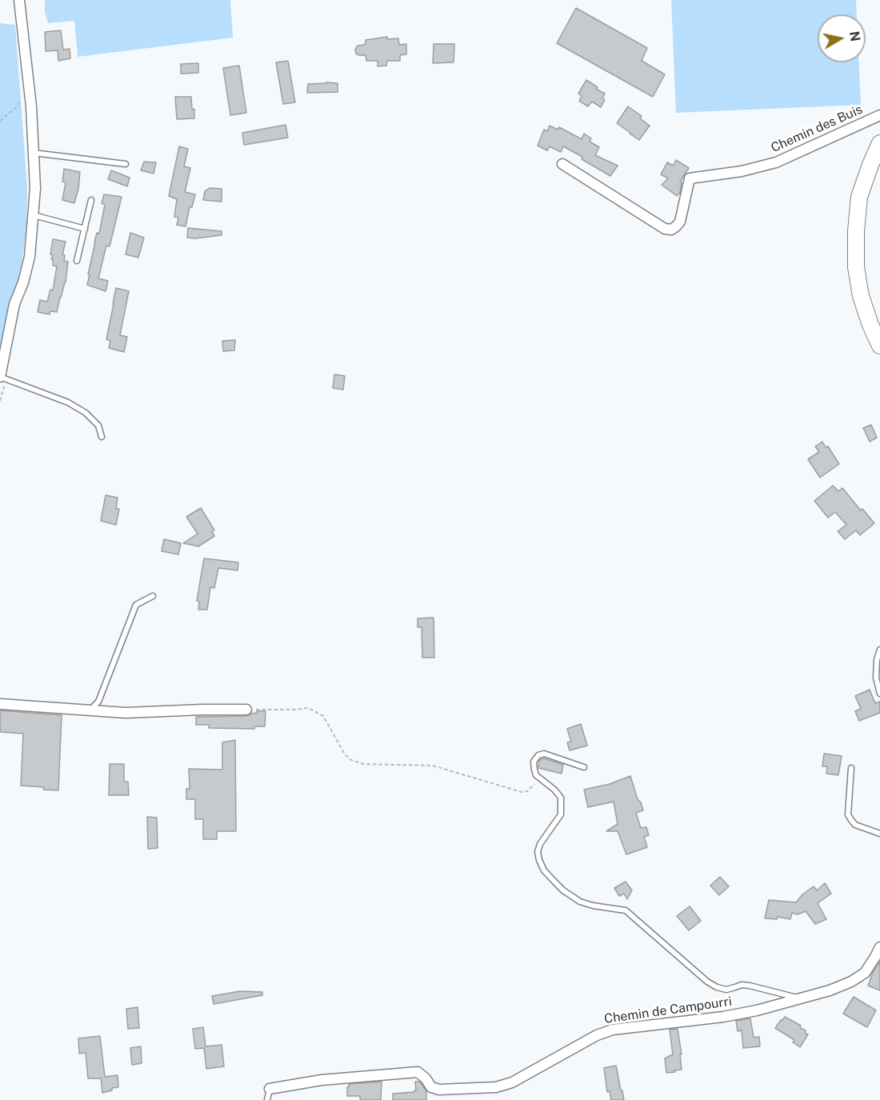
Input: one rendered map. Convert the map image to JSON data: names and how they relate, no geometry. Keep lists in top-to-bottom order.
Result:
{
  "streets": {
    "street": ["Chemin des Buis", "Chemin de Campourri"]
  },
  "north": "right"
}
